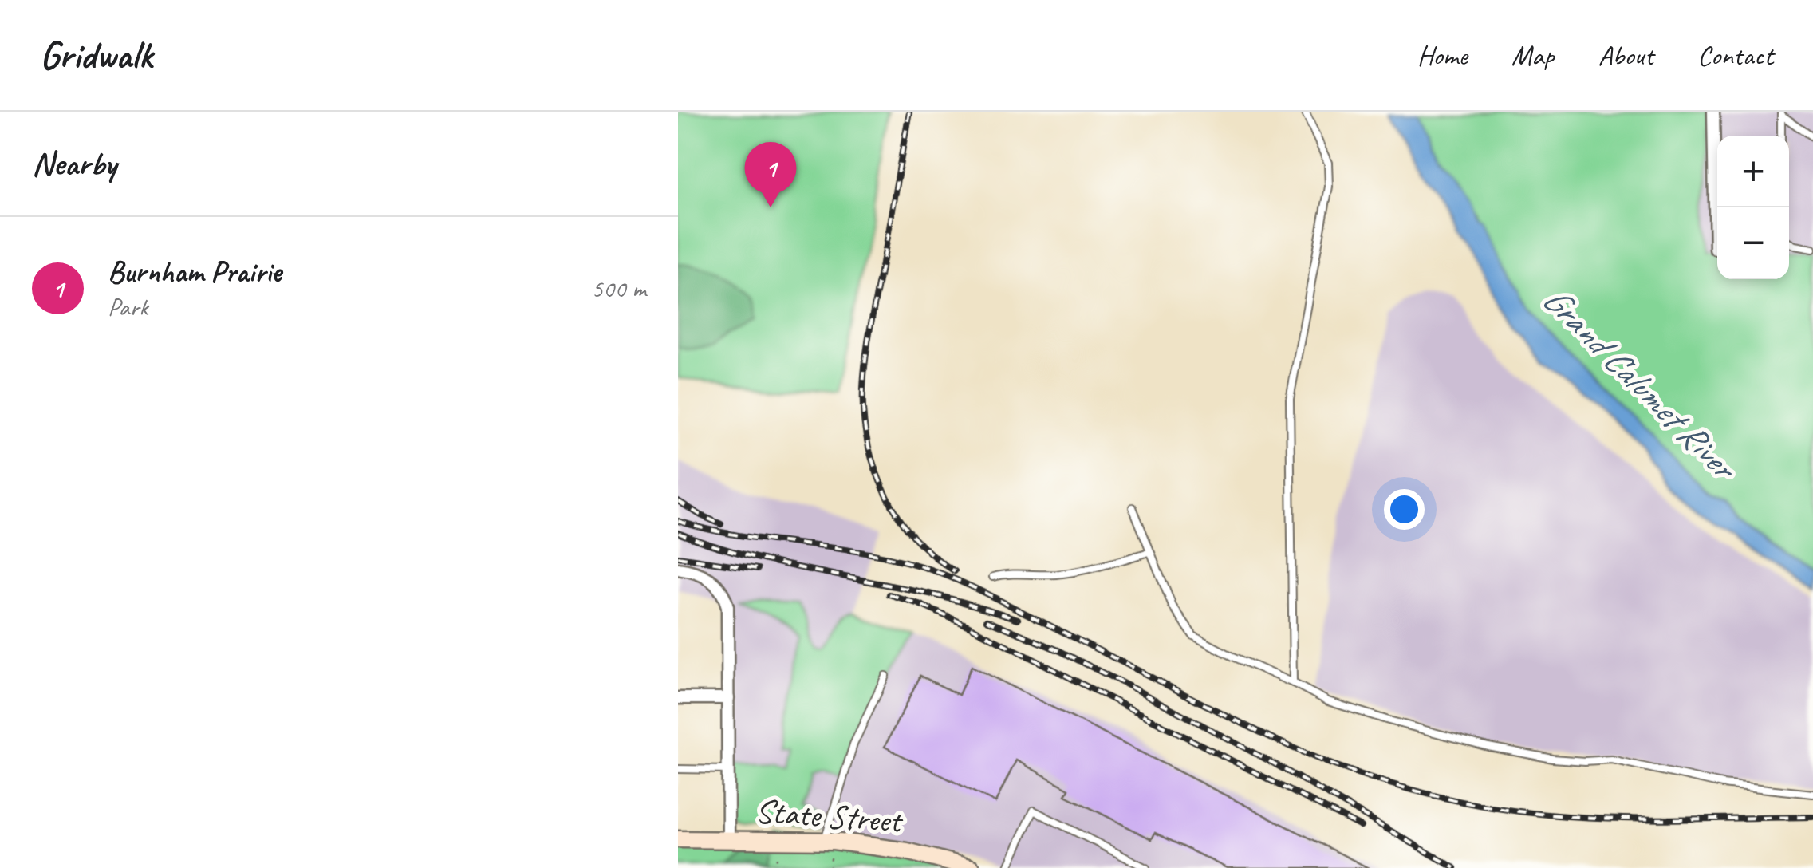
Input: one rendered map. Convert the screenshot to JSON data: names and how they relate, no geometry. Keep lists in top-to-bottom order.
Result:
{
  "streets": {
    "street": ["State Street"]
  },
  "water": ["Grand Calumet River"],
  "page": {
    "header": "Gridwalk",
    "nav": [
      "Home",
      "Map",
      "About",
      "Contact"
    ],
    "heading": "Nearby",
    "map_buttons": ["+", "−"],
    "pins": "1",
    "list": [
      {
        "mark": "1",
        "name": "Burnham Prairie",
        "note": "Park",
        "value": "500 m"
      }
    ]
  }
}
